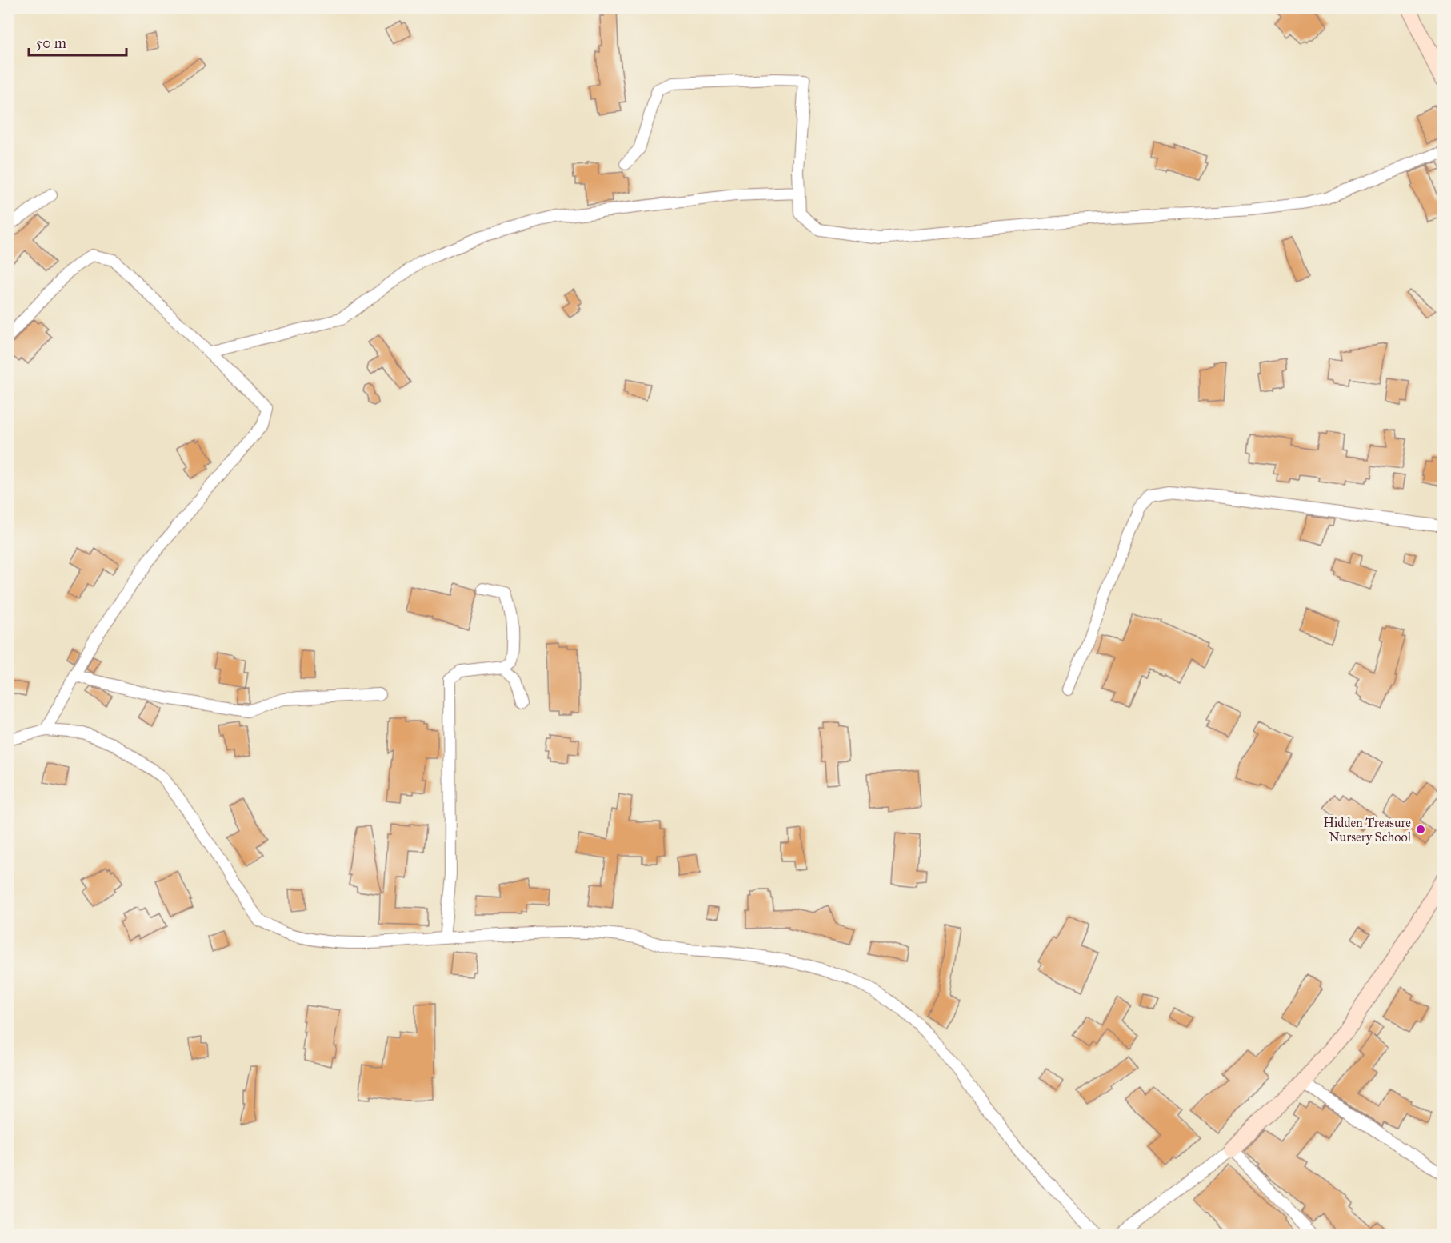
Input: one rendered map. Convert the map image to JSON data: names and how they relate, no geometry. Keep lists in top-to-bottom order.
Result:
{
  "places": ["Hidden Treasure Nursery School"],
  "scale_bar": "50 m"
}
